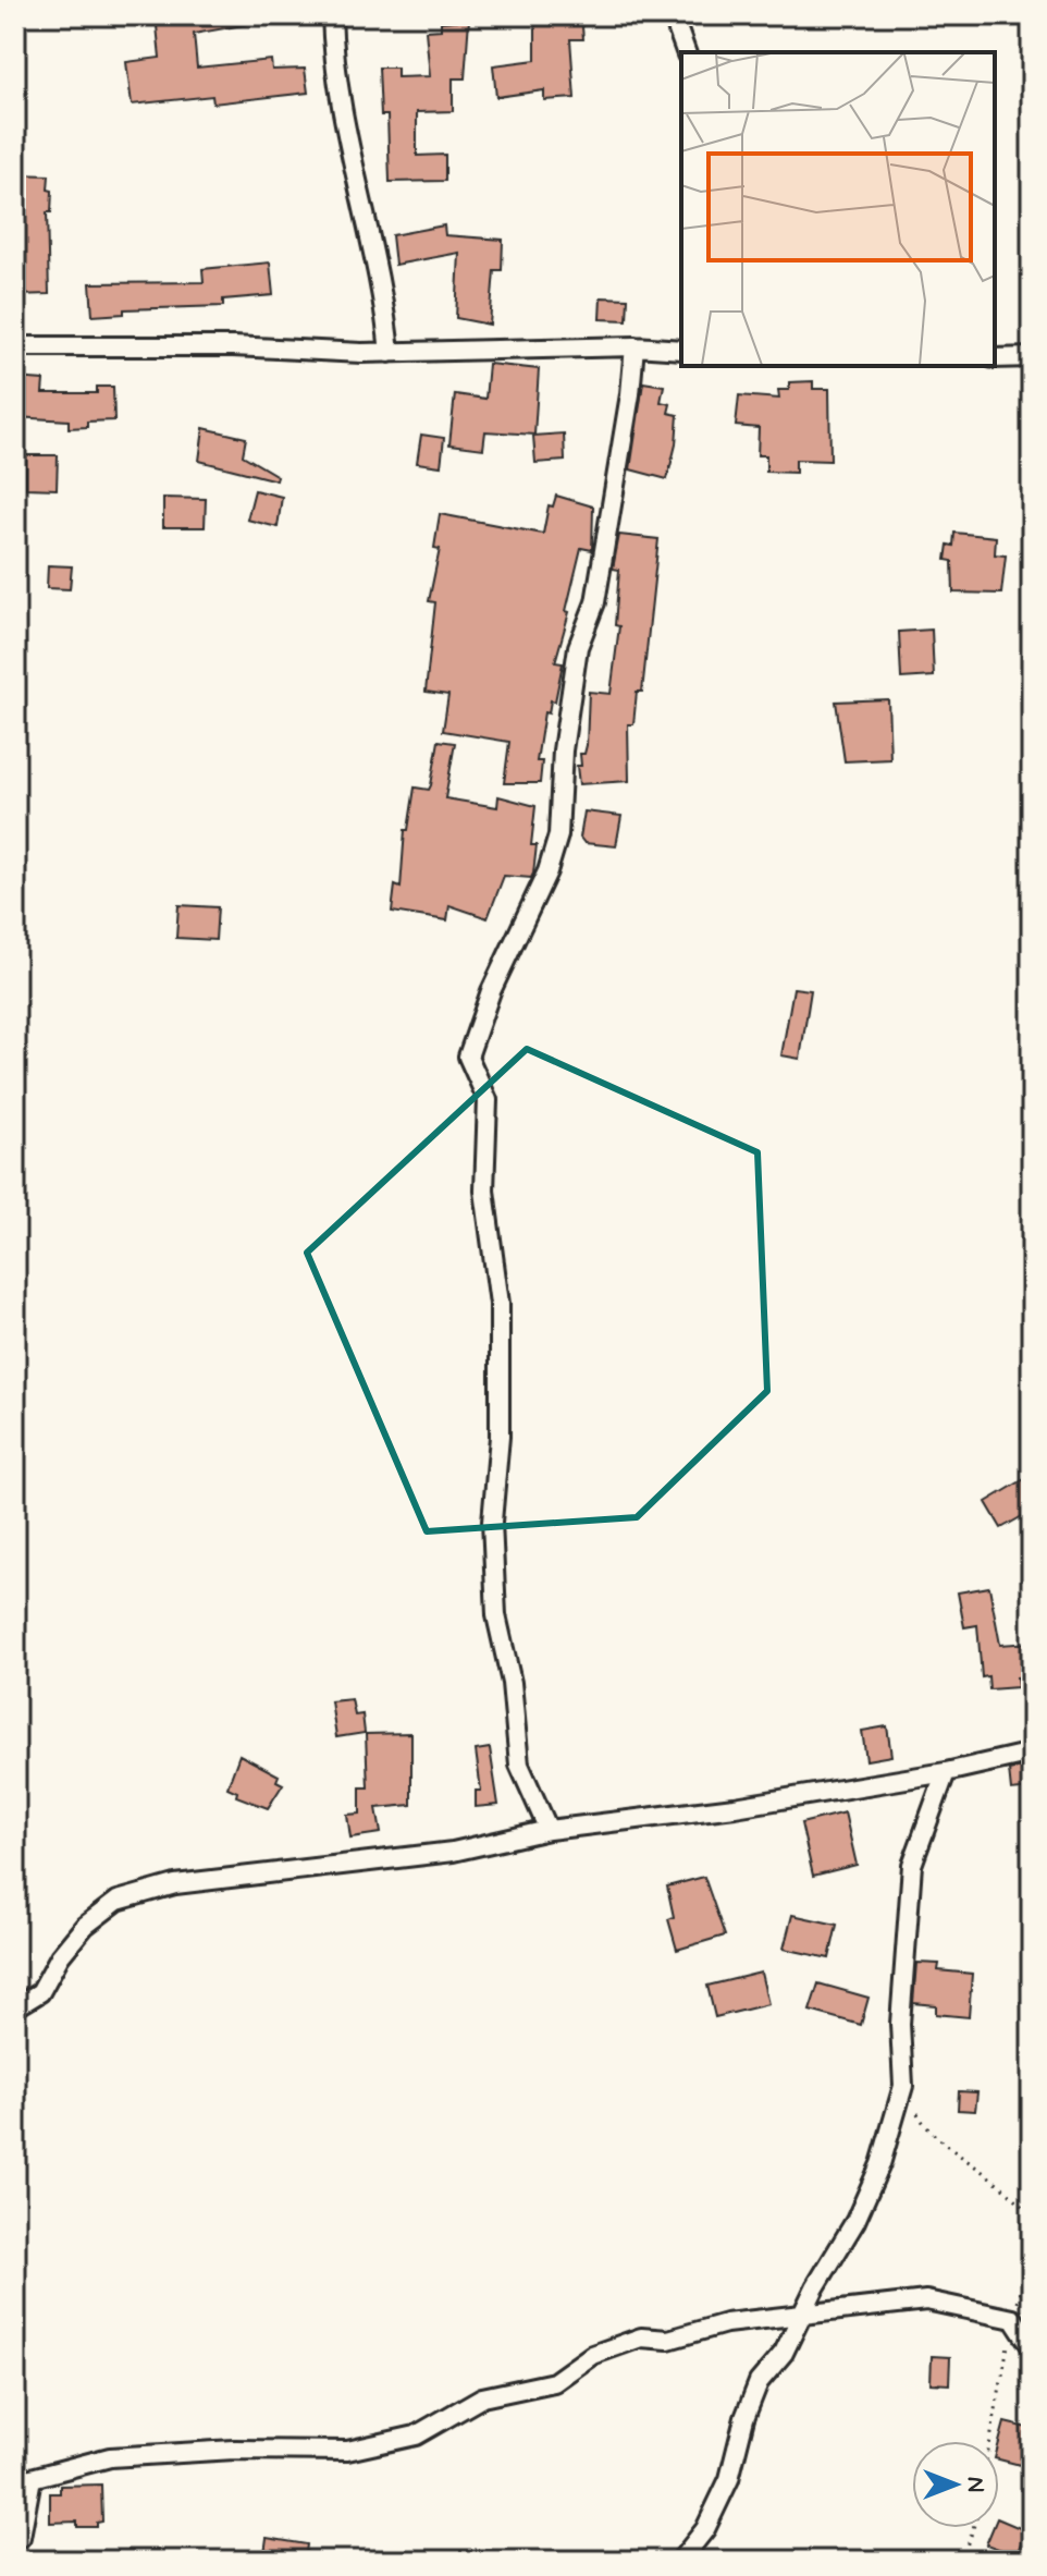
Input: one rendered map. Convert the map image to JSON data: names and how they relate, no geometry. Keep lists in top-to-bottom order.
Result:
{
  "north": "right"
}
